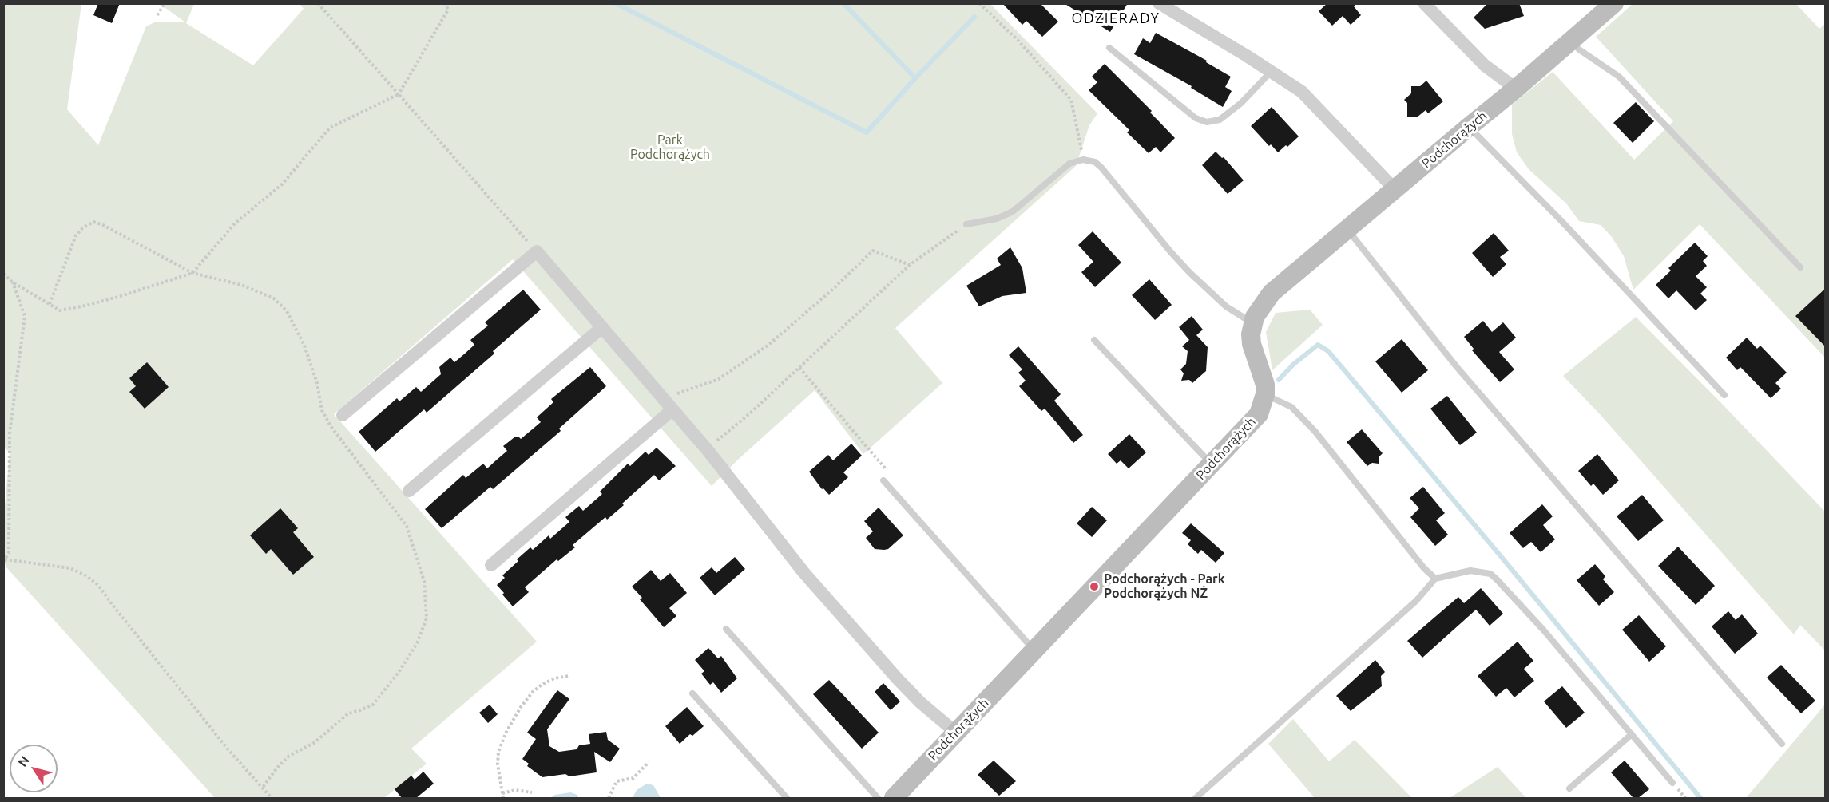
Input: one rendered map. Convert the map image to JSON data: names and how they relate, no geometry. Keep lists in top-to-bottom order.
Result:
{
  "streets": {
    "street": ["Podchorążych"]
  },
  "districts": ["ODZIERADY"],
  "parks": ["Park Podchorążych"],
  "places": ["Podchorążych - Park Podchorążych NŻ"],
  "north": "top left"
}
